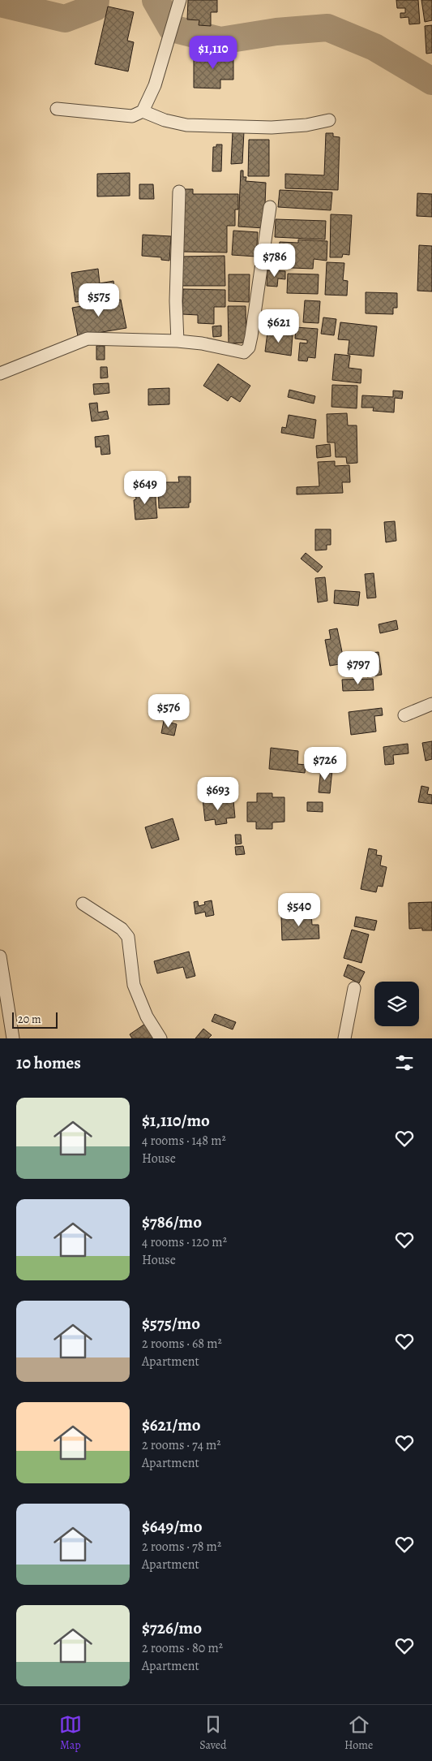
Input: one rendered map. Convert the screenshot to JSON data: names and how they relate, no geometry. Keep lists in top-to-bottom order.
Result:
{
  "scale_bar": "20 m",
  "page": {
    "price": [
      "$1,110",
      "$786",
      "$575",
      "$621",
      "$649",
      "$797",
      "$576",
      "$726",
      "$693",
      "$540"
    ],
    "scale": "20 m",
    "heading": "10 homes",
    "list": [
      {
        "name": "$1,110/mo",
        "note": "4 rooms · 148 m² · House"
      },
      {
        "name": "$786/mo",
        "note": "4 rooms · 120 m² · House"
      },
      {
        "name": "$575/mo",
        "note": "2 rooms · 68 m² · Apartment"
      },
      {
        "name": "$621/mo",
        "note": "2 rooms · 74 m² · Apartment"
      },
      {
        "name": "$649/mo",
        "note": "2 rooms · 78 m² · Apartment"
      },
      {
        "name": "$726/mo",
        "note": "2 rooms · 80 m² · Apartment"
      }
    ],
    "tabs": ["Map", "Saved", "Home"]
  }
}
